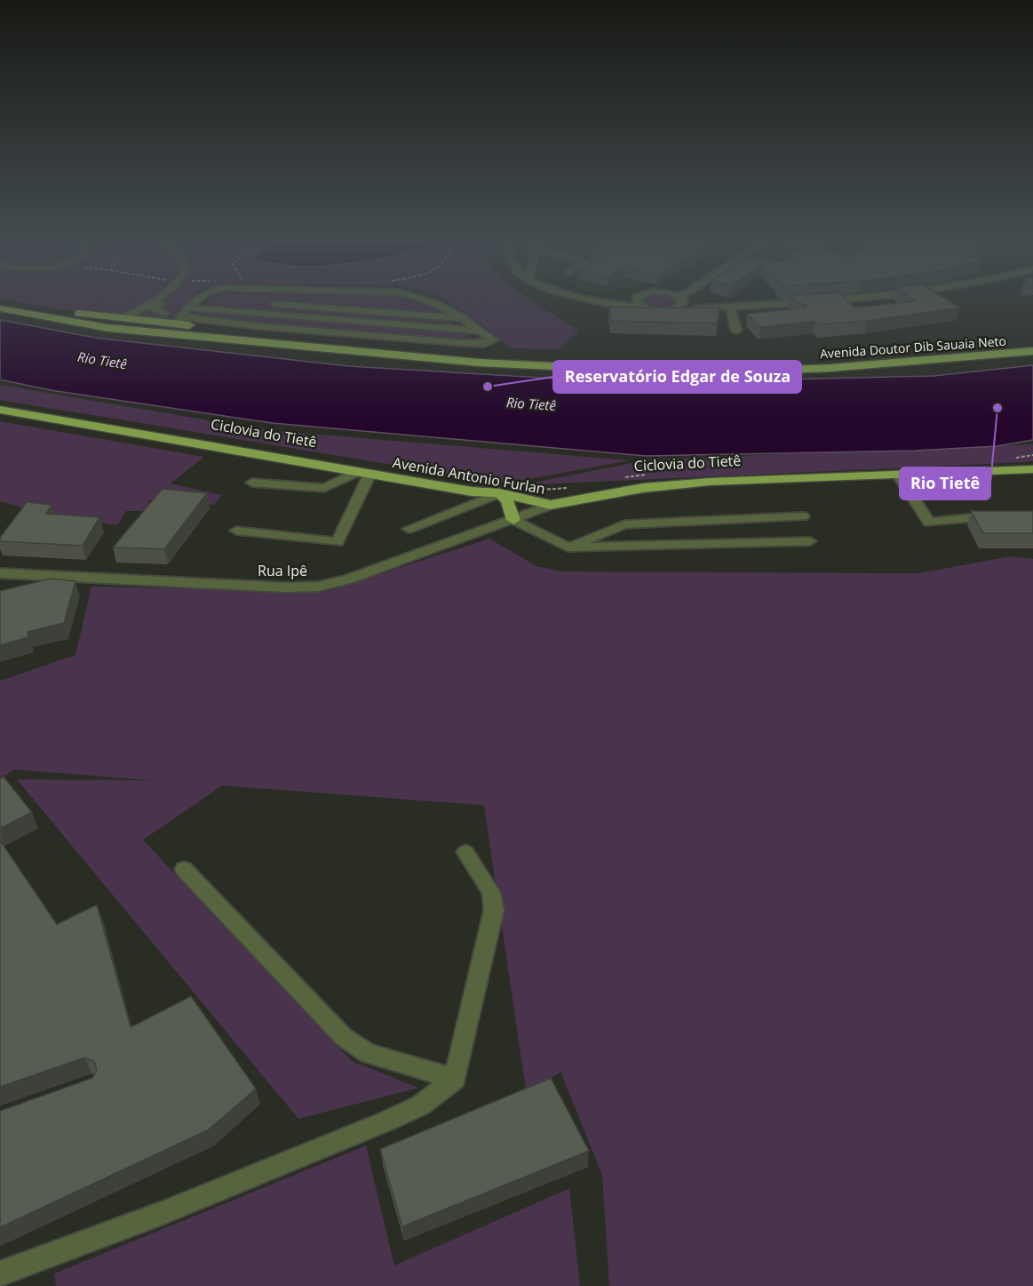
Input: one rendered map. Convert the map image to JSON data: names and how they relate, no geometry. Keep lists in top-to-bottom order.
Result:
{
  "streets": {
    "main road": ["Avenida Doutor Dib Sauaia Neto", "Avenida Antonio Furlan"],
    "street": ["Rua Ipê"],
    "path": ["Ciclovia do Tietê"]
  },
  "crossings": [
    ["Avenida Antonio Furlan", "Rua Ipê"]
  ],
  "water": ["Rio Tietê"],
  "places": ["Reservatório Edgar de Souza", "Rio Tietê"]
}
